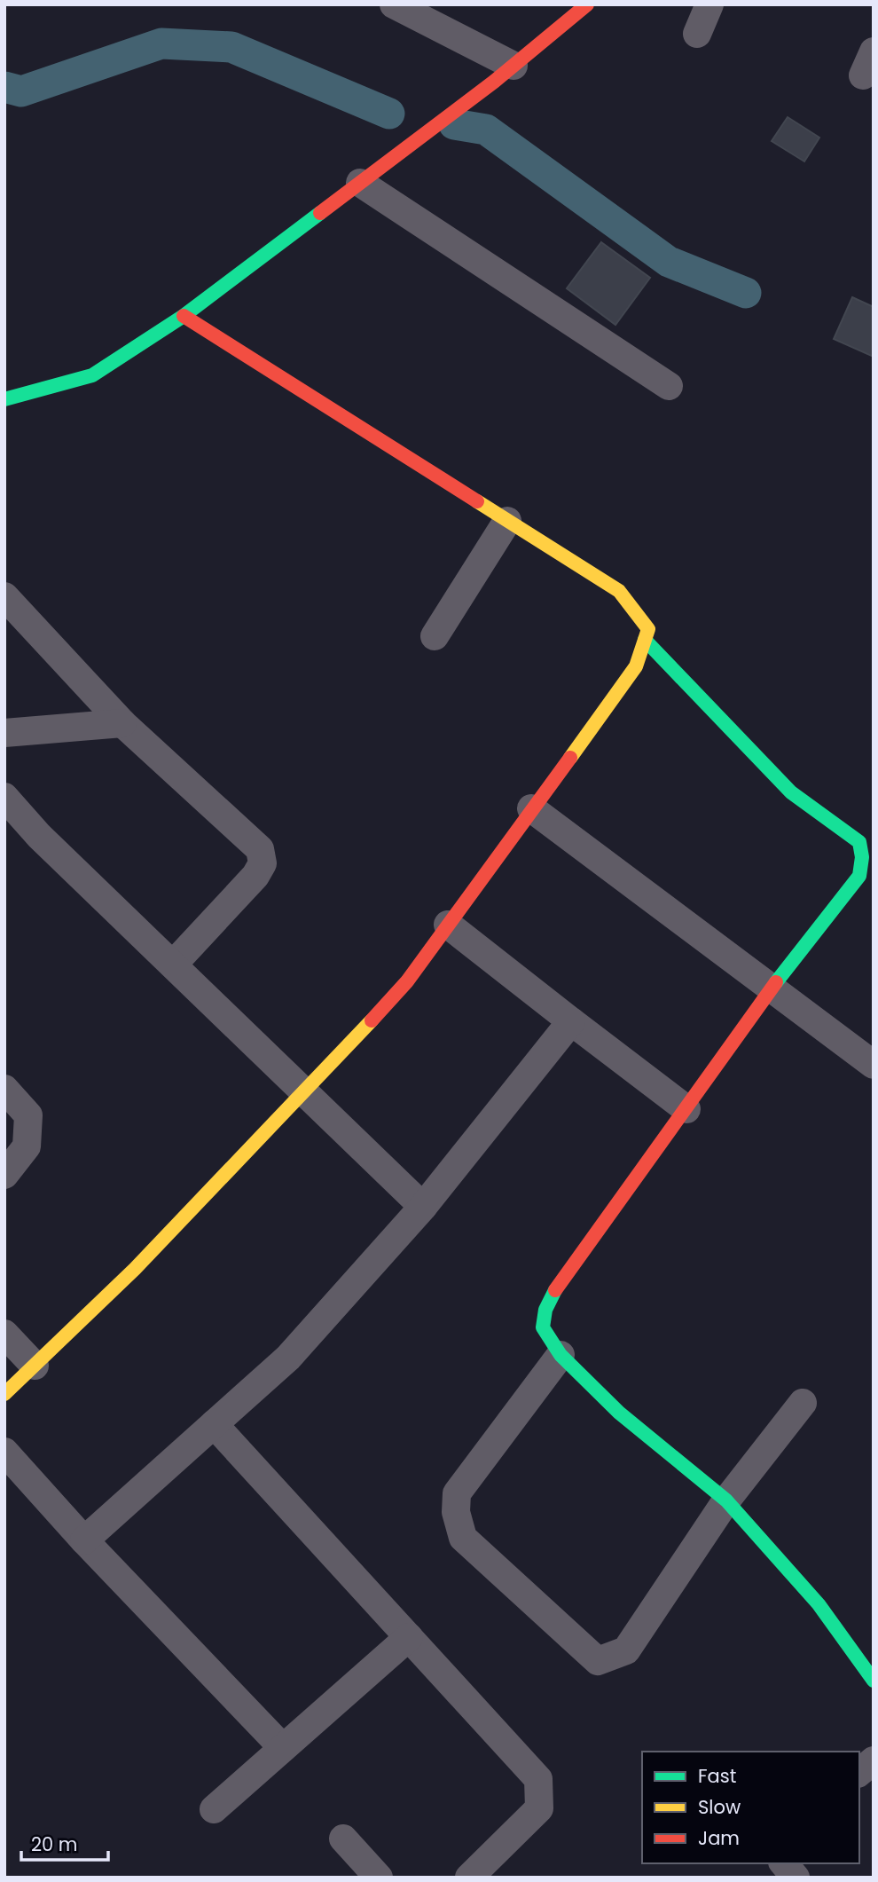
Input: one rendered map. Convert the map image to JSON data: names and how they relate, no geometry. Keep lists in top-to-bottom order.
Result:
{
  "legend": ["Fast", "Slow", "Jam"],
  "scale_bar": "20 m"
}
